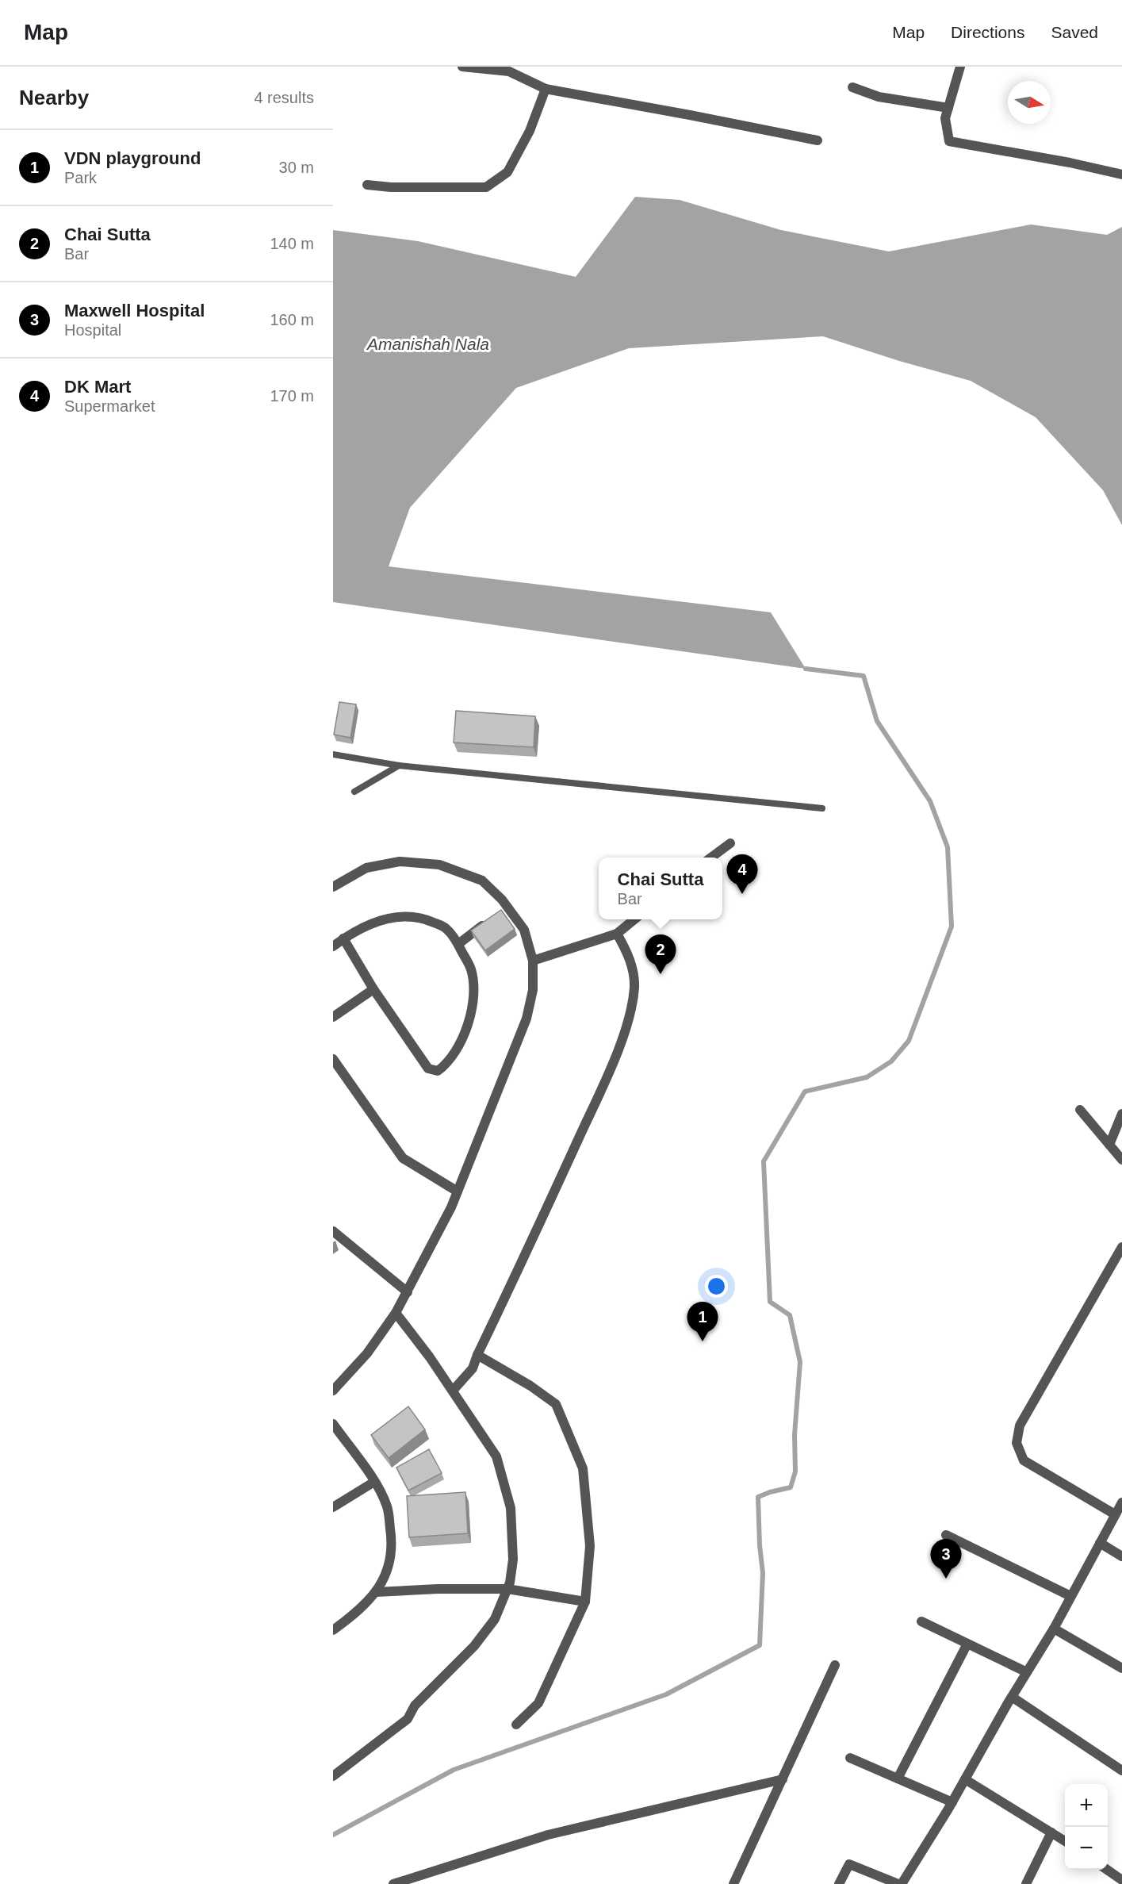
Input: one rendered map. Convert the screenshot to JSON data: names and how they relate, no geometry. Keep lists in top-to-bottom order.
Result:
{
  "water": ["Amanishah Nala"],
  "north": "right",
  "page": {
    "header": "Map",
    "nav": ["Map", "Directions", "Saved"],
    "heading": ["Nearby", "4 results"],
    "list": [
      {
        "mark": "1",
        "name": "VDN playground",
        "note": "Park",
        "value": "30 m"
      },
      {
        "mark": "2",
        "name": "Chai Sutta",
        "note": "Bar",
        "value": "140 m"
      },
      {
        "mark": "3",
        "name": "Maxwell Hospital",
        "note": "Hospital",
        "value": "160 m"
      },
      {
        "mark": "4",
        "name": "DK Mart",
        "note": "Supermarket",
        "value": "170 m"
      }
    ],
    "pins": [
      "4",
      "2",
      "1",
      "3"
    ],
    "popup": ["Chai Sutta", "Bar"],
    "map_buttons": ["+", "−"]
  }
}
